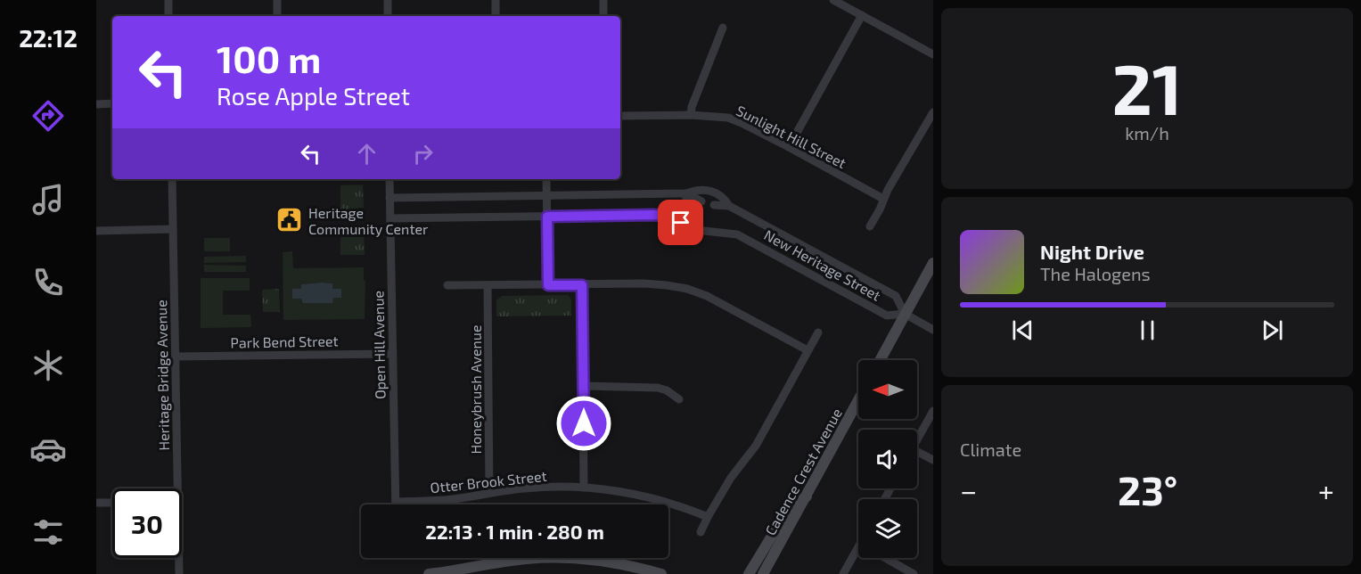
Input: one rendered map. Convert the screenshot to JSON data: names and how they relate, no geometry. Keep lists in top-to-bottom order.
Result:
{
  "streets": {
    "street": [
      "Sunlight Hill Street",
      "New Heritage Street",
      "Park Bend Street",
      "Open Hill Avenue",
      "Heritage Bridge Avenue",
      "Honeybrush Avenue",
      "Cadence Crest Avenue",
      "Otter Brook Street"
    ]
  },
  "crossings": [
    ["New Heritage Street", "Open Hill Avenue"],
    ["Park Bend Street", "Open Hill Avenue"],
    ["Park Bend Street", "Heritage Bridge Avenue"],
    ["Open Hill Avenue", "Otter Brook Street"],
    ["Honeybrush Avenue", "Otter Brook Street"]
  ],
  "places": {
    "public building": ["Heritage Community Center"]
  },
  "north": "left",
  "page": {
    "tabs": "22:12",
    "tile": [
      ["21", "km/h"],
      "Climate"
    ],
    "turn": ["100 m", "Rose Apple Street"],
    "song": ["Night Drive", "The Halogens"],
    "heat": ["−", "23°", "+"],
    "limit": "30",
    "trip": "22:13 · 1 min · 280 m"
  }
}
